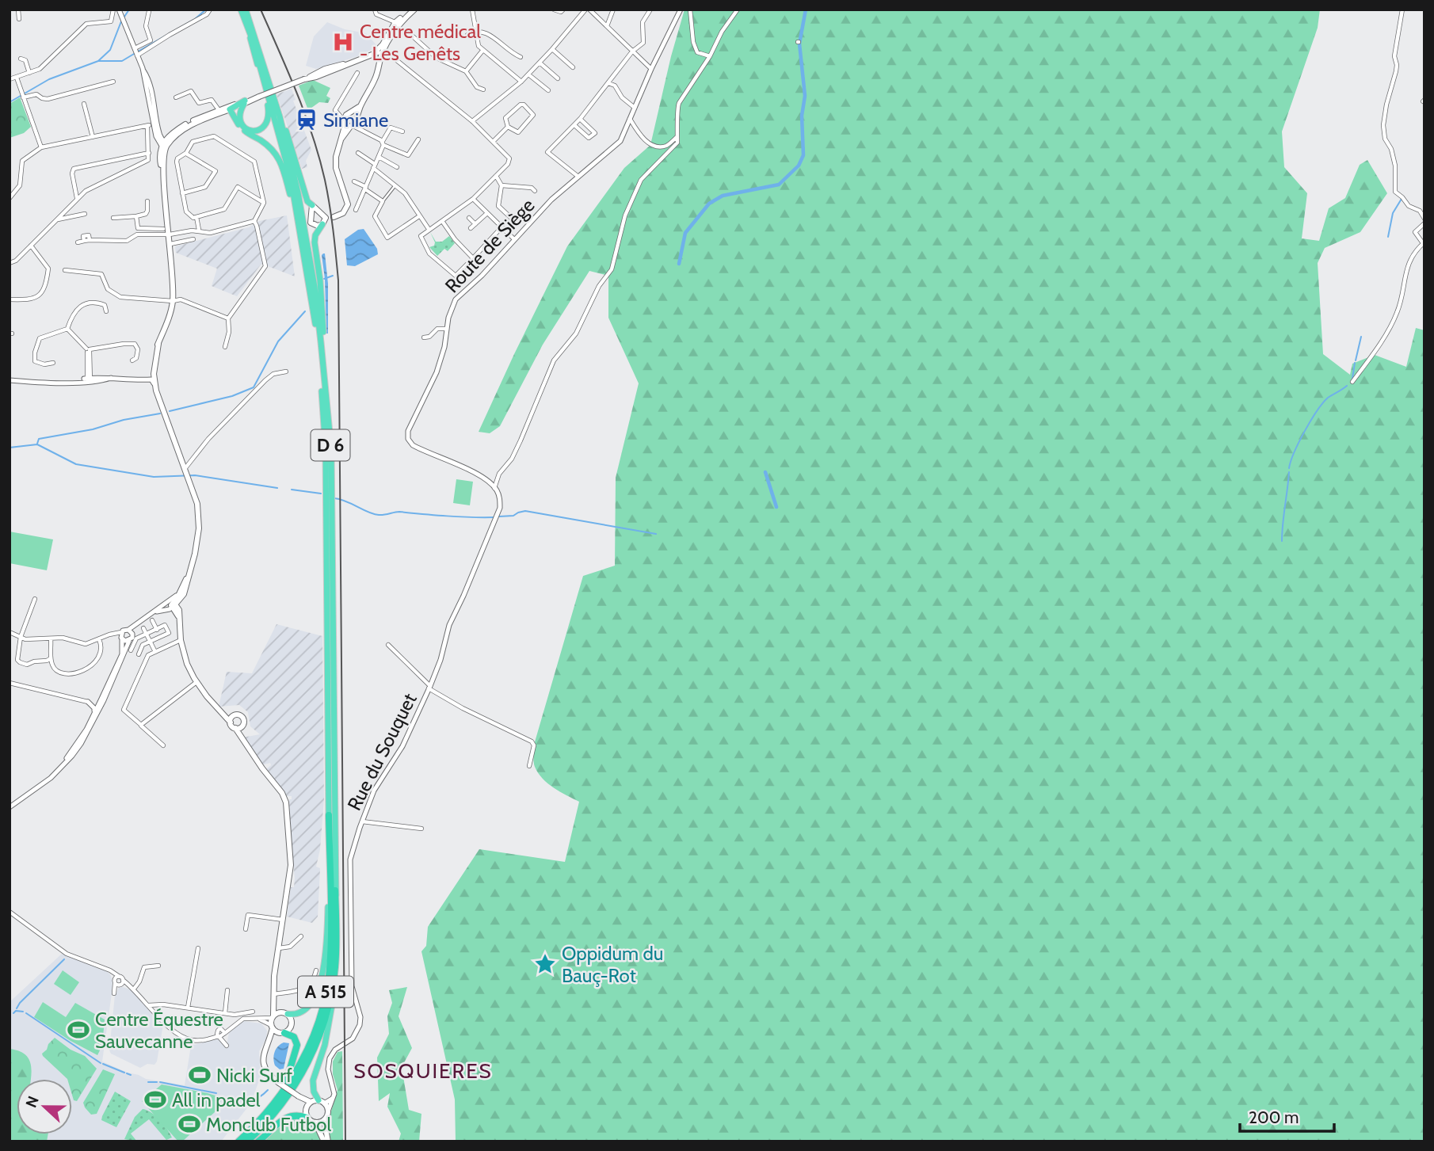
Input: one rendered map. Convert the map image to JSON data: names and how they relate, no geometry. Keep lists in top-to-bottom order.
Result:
{
  "streets": {
    "highway": ["D 6", "A 515"],
    "street": ["Route de Siège", "Rue du Souquet"]
  },
  "crossings": [
    ["Route de Siège", "Rue du Souquet"],
    ["D 6", "A 515"]
  ],
  "districts": ["SOSQUIERES"],
  "places": {
    "hospital": ["Centre médical - Les Genêts"],
    "station": ["Simiane"],
    "place": ["Oppidum du Bauç-Rot"],
    "sports": [
      "Centre Équestre Sauvecanne",
      "Nicki Surf",
      "All in padel",
      "Monclub Futbol"
    ]
  },
  "scale_bar": "200 m",
  "north": "left"
}
